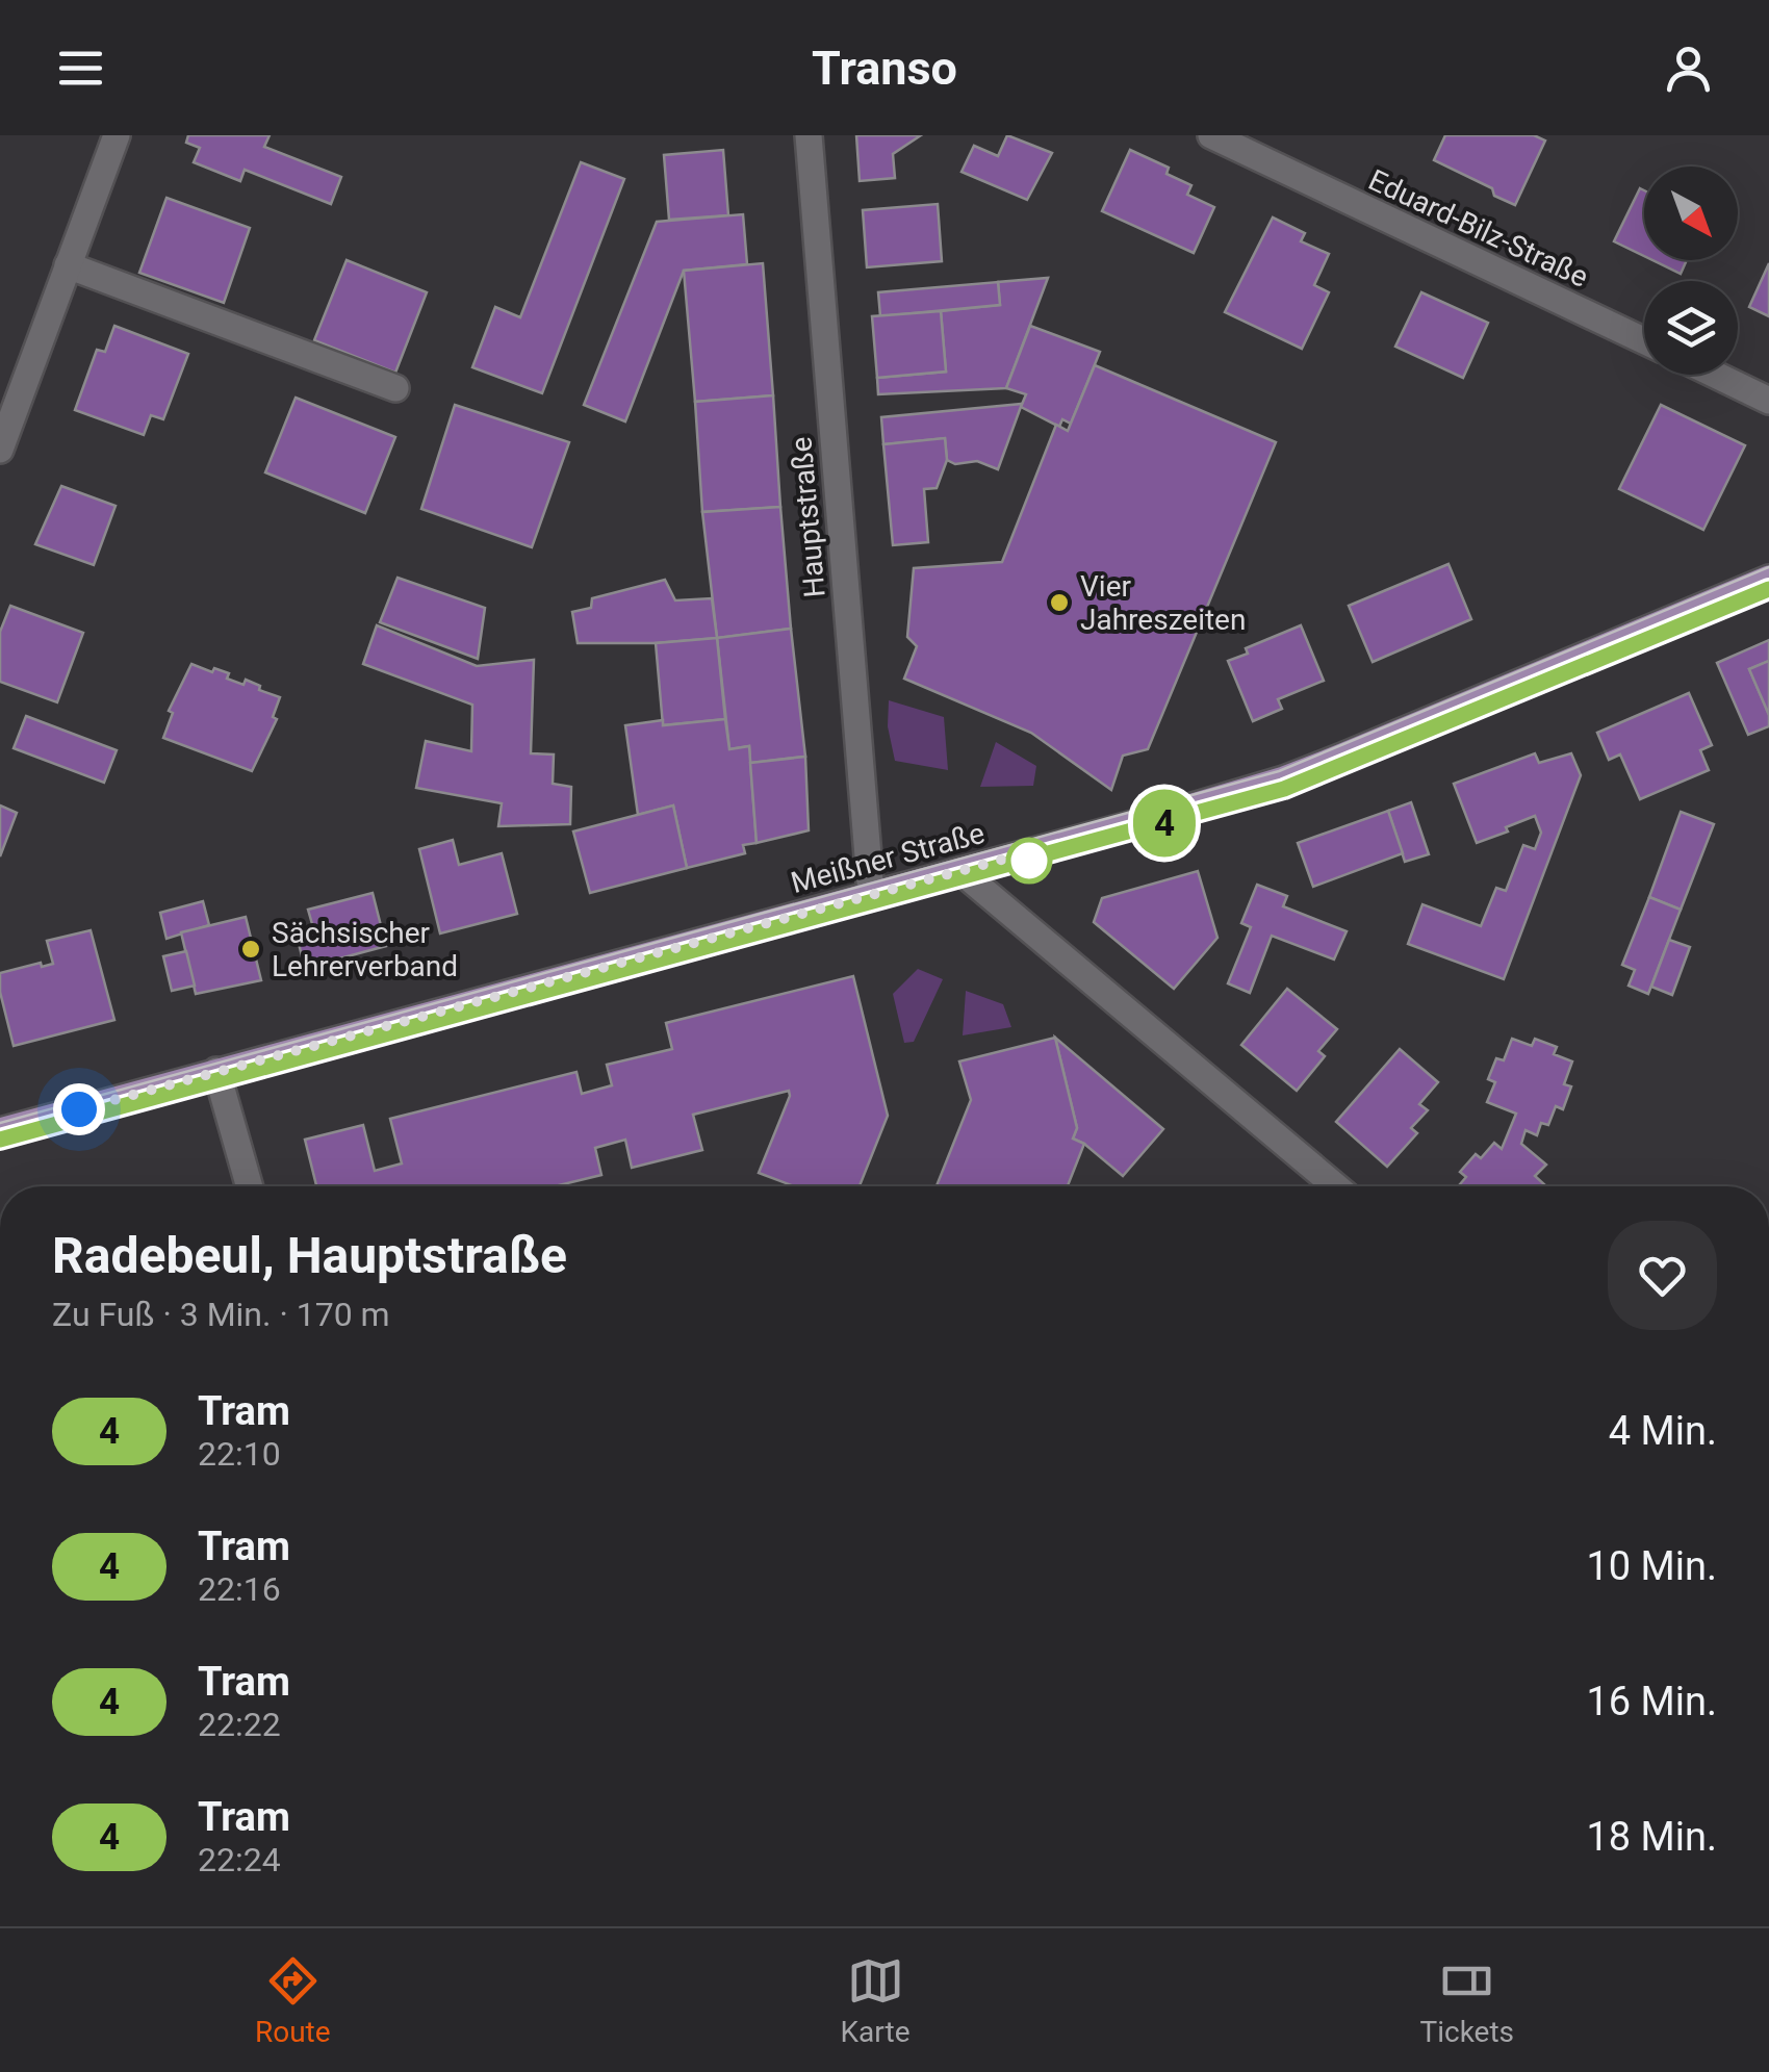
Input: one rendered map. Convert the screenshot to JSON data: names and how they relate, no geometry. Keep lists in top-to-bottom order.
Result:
{
  "streets": {
    "main road": ["Meißner Straße"],
    "street": ["Eduard-Bilz-Straße", "Hauptstraße"]
  },
  "crossings": [
    ["Hauptstraße", "Meißner Straße"]
  ],
  "places": ["Vier Jahreszeiten", "Sächsischer Lehrerverband"],
  "lines": ["tram line 4"],
  "north": "bottom right",
  "page": {
    "header": "Transo",
    "on_map": "4",
    "heading": ["Radebeul, Hauptstraße", "Zu Fuß · 3 Min. · 170 m"],
    "list": [
      {
        "mark": "4",
        "name": "Tram",
        "note": "22:10",
        "value": "4 Min."
      },
      {
        "mark": "4",
        "name": "Tram",
        "note": "22:16",
        "value": "10 Min."
      },
      {
        "mark": "4",
        "name": "Tram",
        "note": "22:22",
        "value": "16 Min."
      },
      {
        "mark": "4",
        "name": "Tram",
        "note": "22:24",
        "value": "18 Min."
      }
    ],
    "tabs": ["Route", "Karte", "Tickets"]
  }
}
